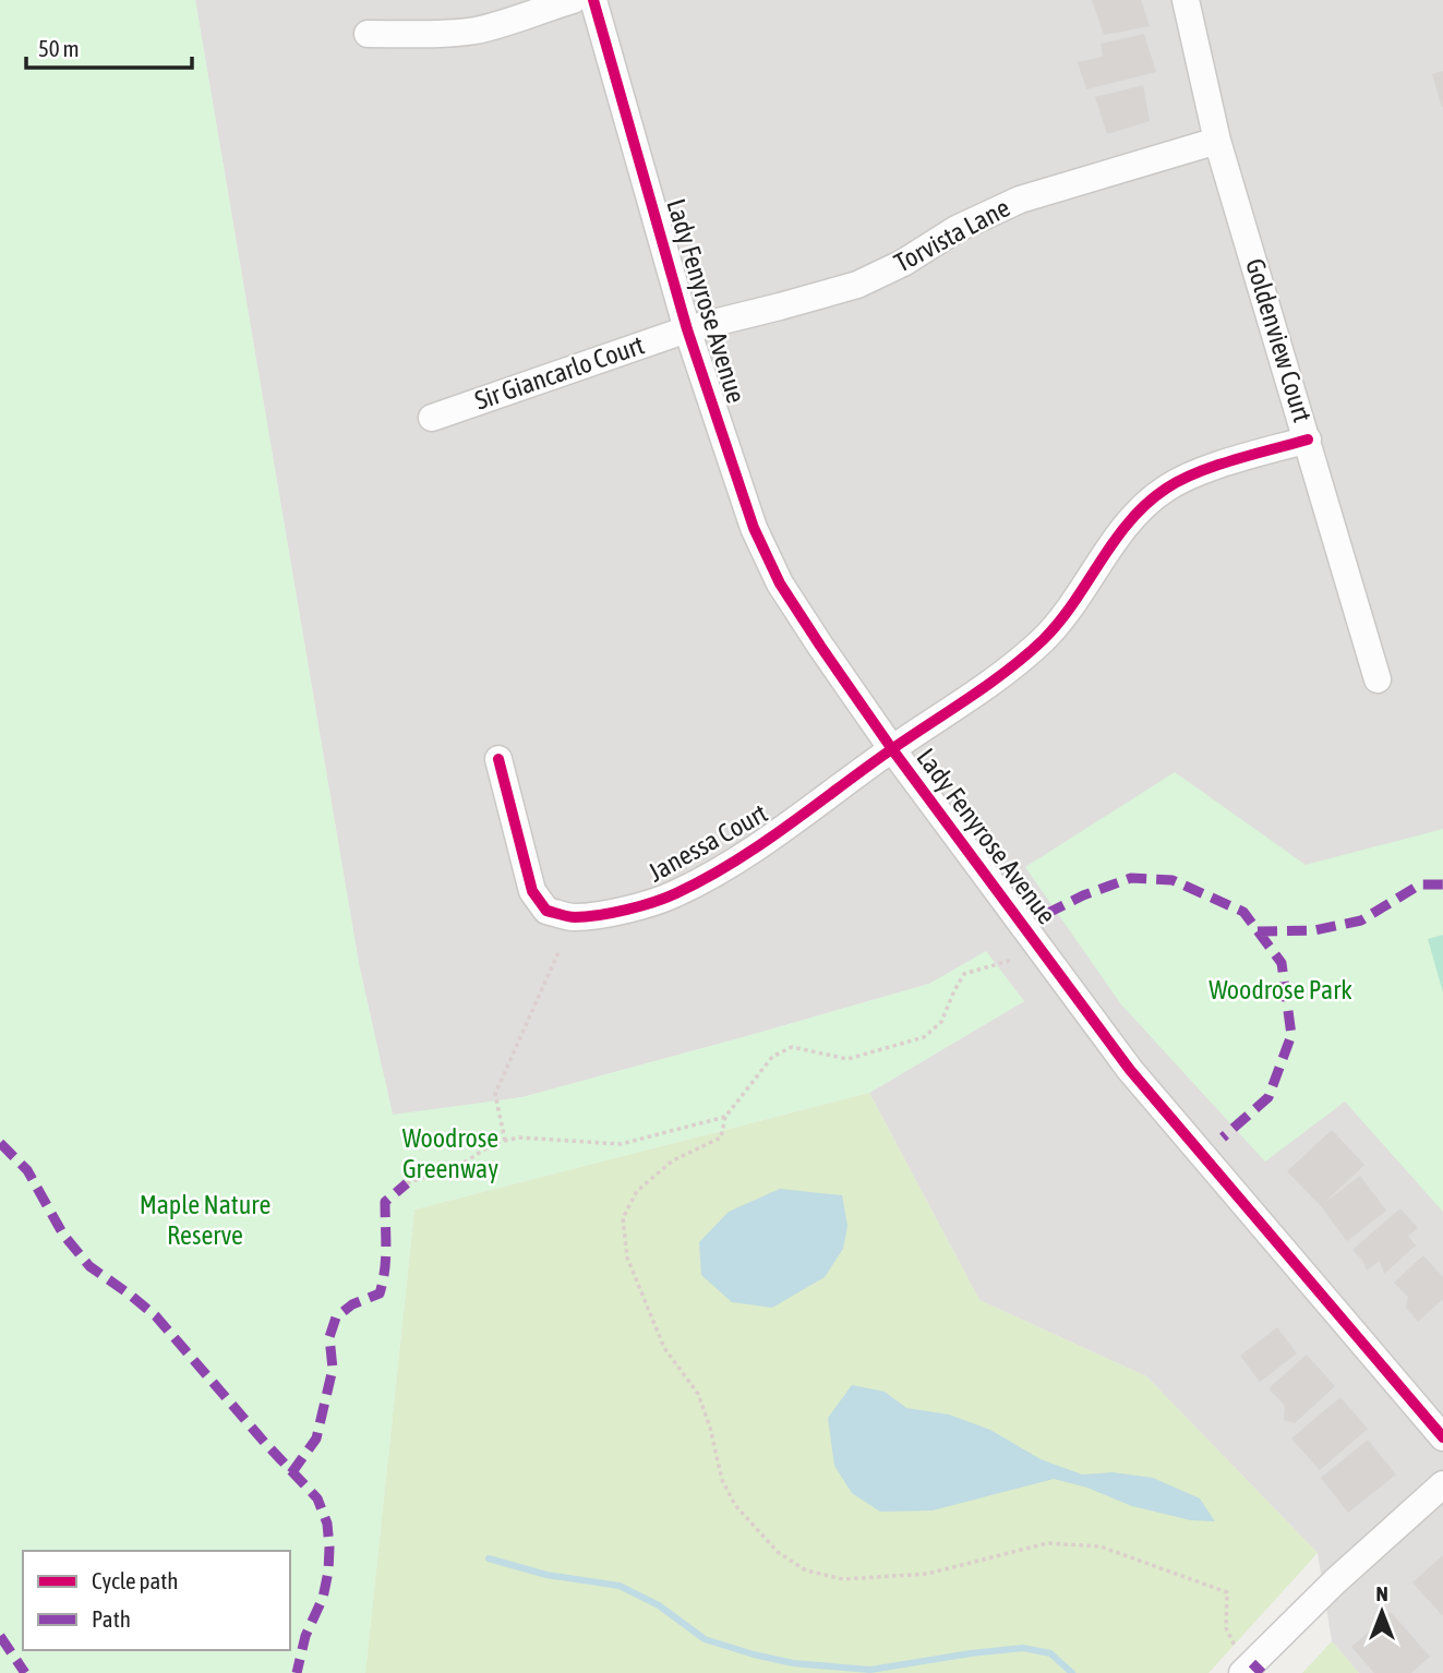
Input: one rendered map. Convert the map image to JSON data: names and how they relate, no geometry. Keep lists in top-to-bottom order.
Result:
{
  "streets": {
    "street": [
      "Torvista Lane",
      "Lady Fenyrose Avenue",
      "Goldenview Court",
      "Sir Giancarlo Court",
      "Janessa Court"
    ]
  },
  "crossings": [
    ["Torvista Lane", "Lady Fenyrose Avenue"],
    ["Torvista Lane", "Goldenview Court"],
    ["Torvista Lane", "Sir Giancarlo Court"],
    ["Lady Fenyrose Avenue", "Sir Giancarlo Court"],
    ["Lady Fenyrose Avenue", "Janessa Court"],
    ["Goldenview Court", "Janessa Court"]
  ],
  "parks": ["Woodrose Park", "Woodrose Greenway", "Maple Nature Reserve"],
  "legend": ["Cycle path", "Path"],
  "scale_bar": "50 m",
  "north": "top"
}
